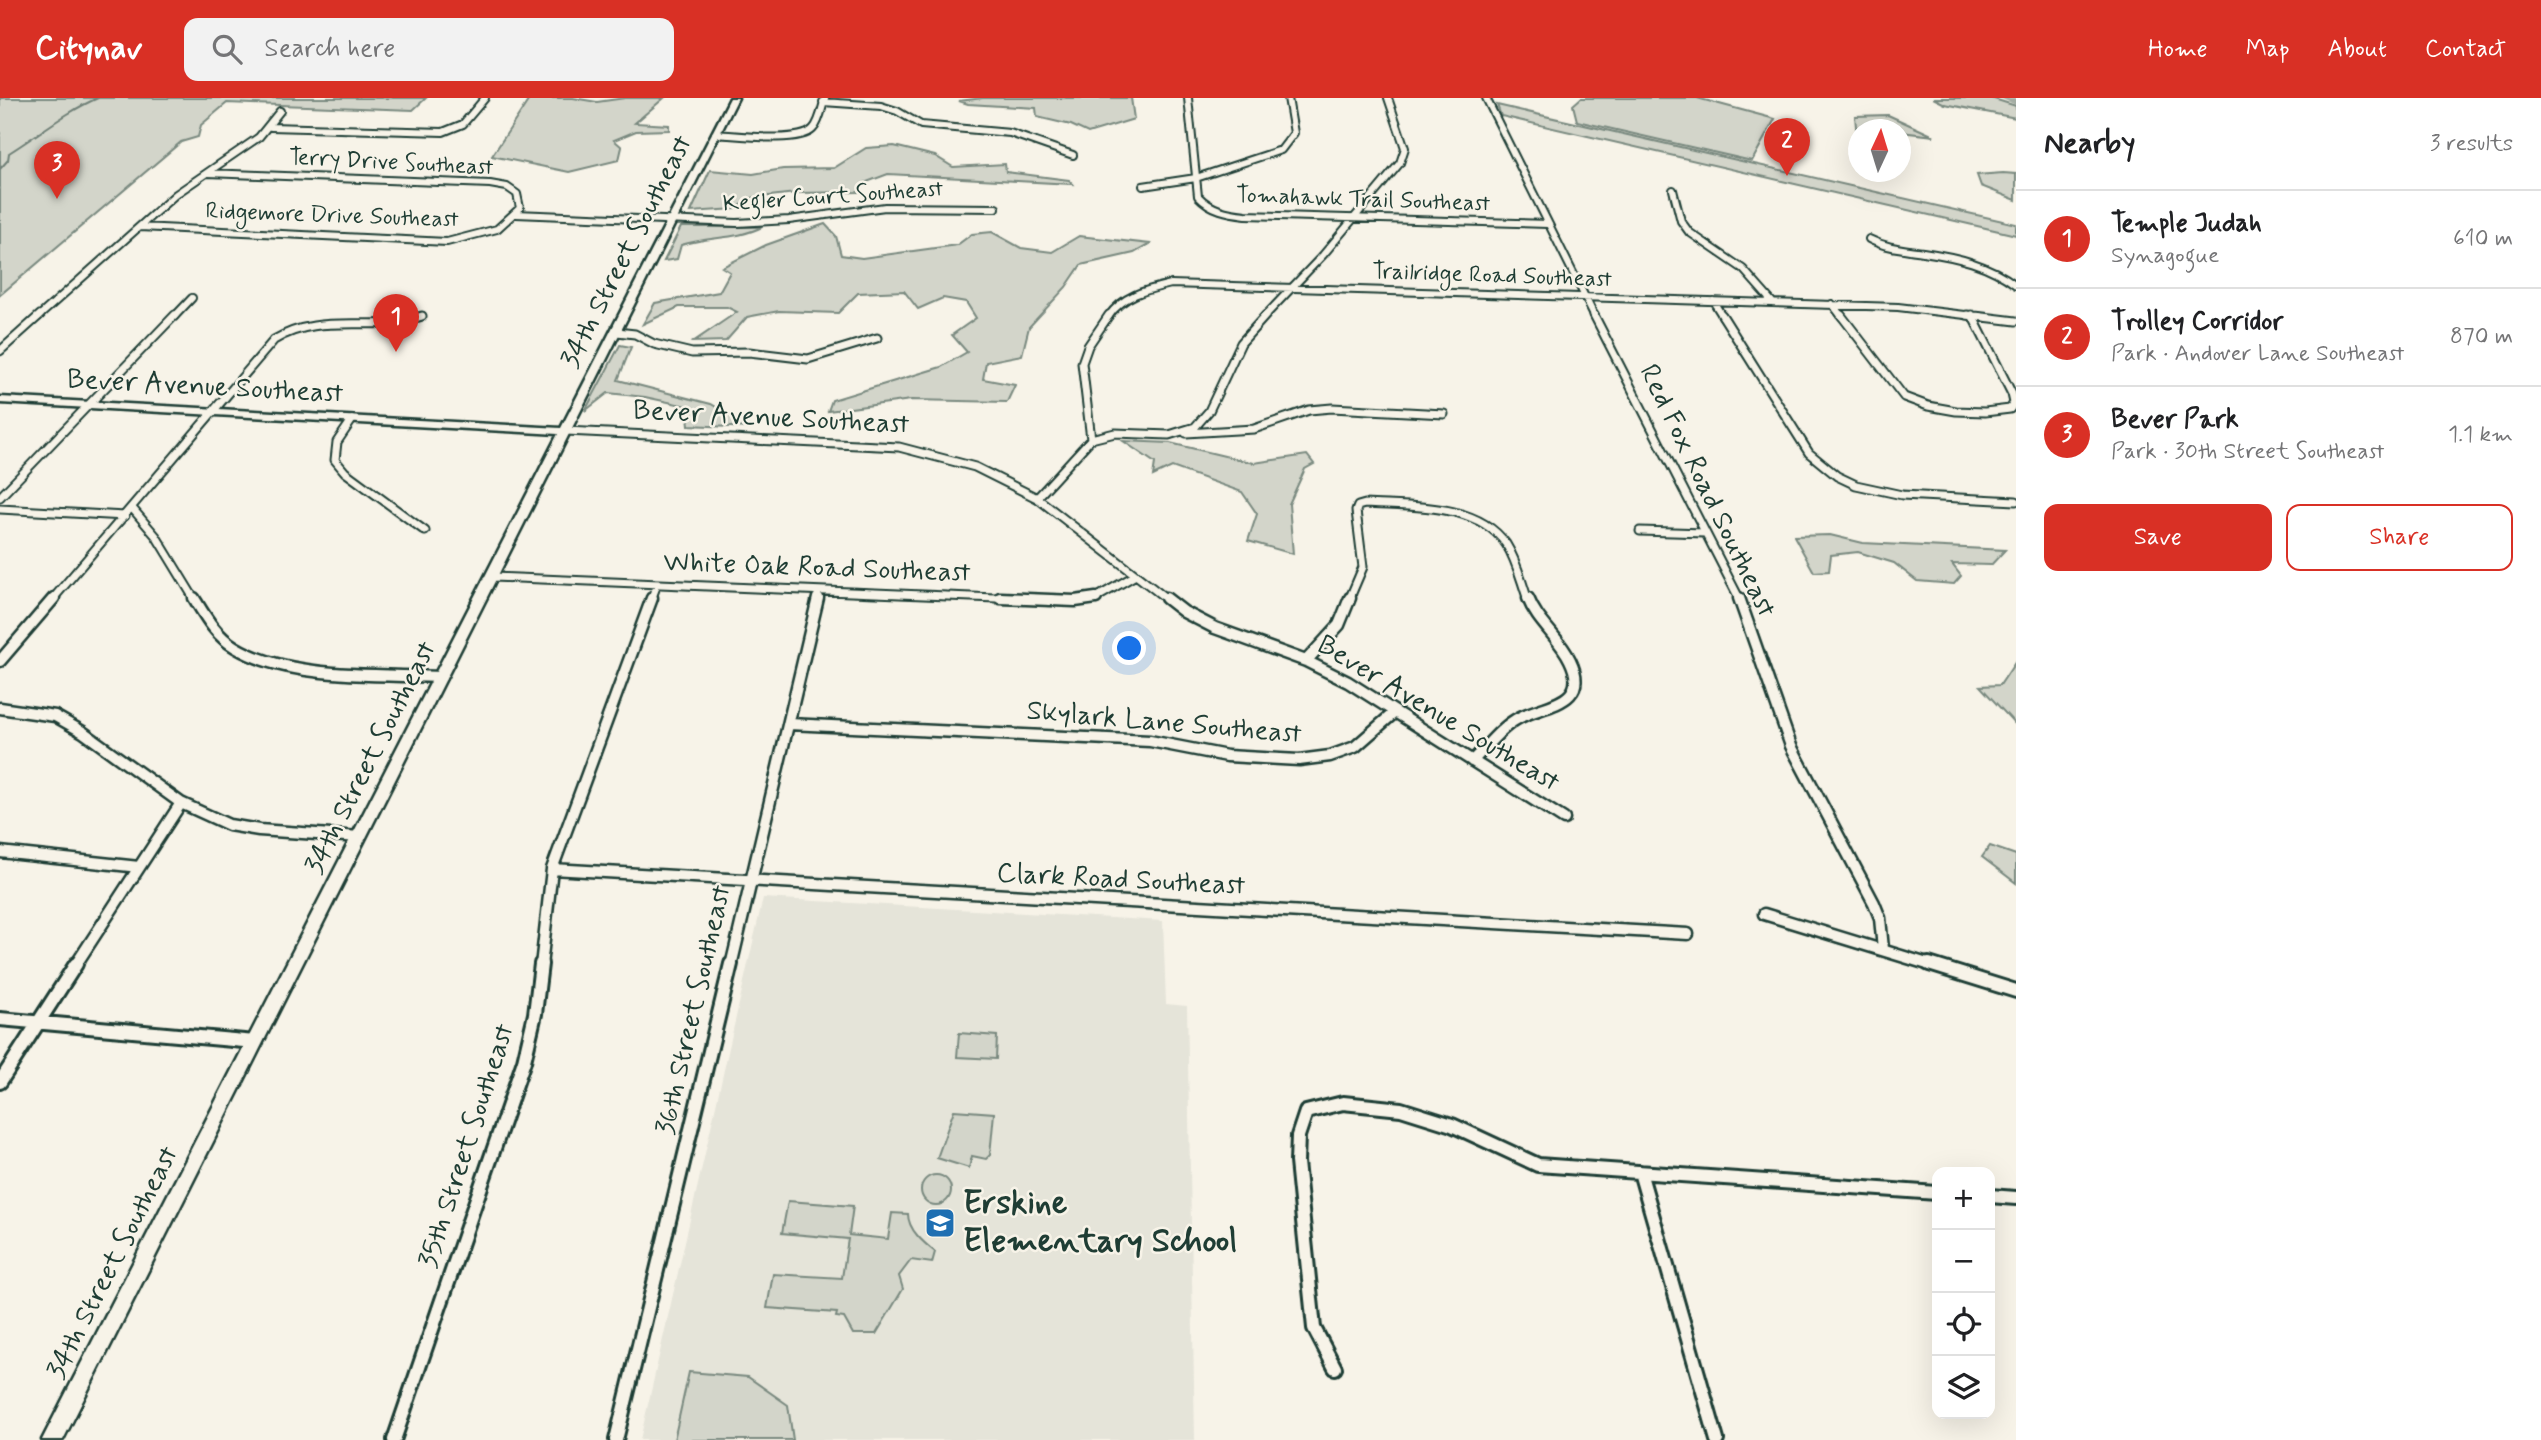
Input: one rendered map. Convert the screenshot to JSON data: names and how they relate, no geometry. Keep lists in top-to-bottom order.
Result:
{
  "streets": {
    "street": [
      "Terry Drive Southeast",
      "Kegler Court Southeast",
      "Tomahawk Trail Southeast",
      "Ridgemore Drive Southeast",
      "34th Street Southeast",
      "Trailridge Road Southeast",
      "Bever Avenue Southeast",
      "Red Fox Road Southeast",
      "White Oak Road Southeast",
      "Skylark Lane Southeast",
      "Clark Road Southeast",
      "36th Street Southeast",
      "35th Street Southeast"
    ]
  },
  "crossings": [
    ["Terry Drive Southeast", "Kegler Court Southeast"],
    ["Terry Drive Southeast", "Ridgemore Drive Southeast"],
    ["Terry Drive Southeast", "34th Street Southeast"],
    ["Kegler Court Southeast", "34th Street Southeast"],
    ["Tomahawk Trail Southeast", "Red Fox Road Southeast"],
    ["34th Street Southeast", "Bever Avenue Southeast"],
    ["34th Street Southeast", "White Oak Road Southeast"],
    ["Trailridge Road Southeast", "Red Fox Road Southeast"],
    ["Bever Avenue Southeast", "White Oak Road Southeast"],
    ["Bever Avenue Southeast", "Skylark Lane Southeast"],
    ["White Oak Road Southeast", "36th Street Southeast"],
    ["White Oak Road Southeast", "35th Street Southeast"],
    ["Skylark Lane Southeast", "36th Street Southeast"],
    ["Clark Road Southeast", "36th Street Southeast"],
    ["Clark Road Southeast", "35th Street Southeast"]
  ],
  "places": {
    "school or university": ["Erskine Elementary School"]
  },
  "north": "top",
  "page": {
    "header": "Citynav",
    "search": "Search here",
    "nav": [
      "Home",
      "Map",
      "About",
      "Contact"
    ],
    "heading": ["Nearby", "3 results"],
    "pins": ["2", "3", "1"],
    "list": [
      {
        "mark": "1",
        "name": "Temple Judah",
        "note": "Synagogue",
        "value": "610 m"
      },
      {
        "mark": "2",
        "name": "Trolley Corridor",
        "note": "Park · Andover Lane Southeast",
        "value": "870 m"
      },
      {
        "mark": "3",
        "name": "Bever Park",
        "note": "Park · 30th Street Southeast",
        "value": "1.1 km"
      }
    ],
    "buttons": ["Save", "Share"],
    "map_buttons": ["+", "−"]
  }
}
